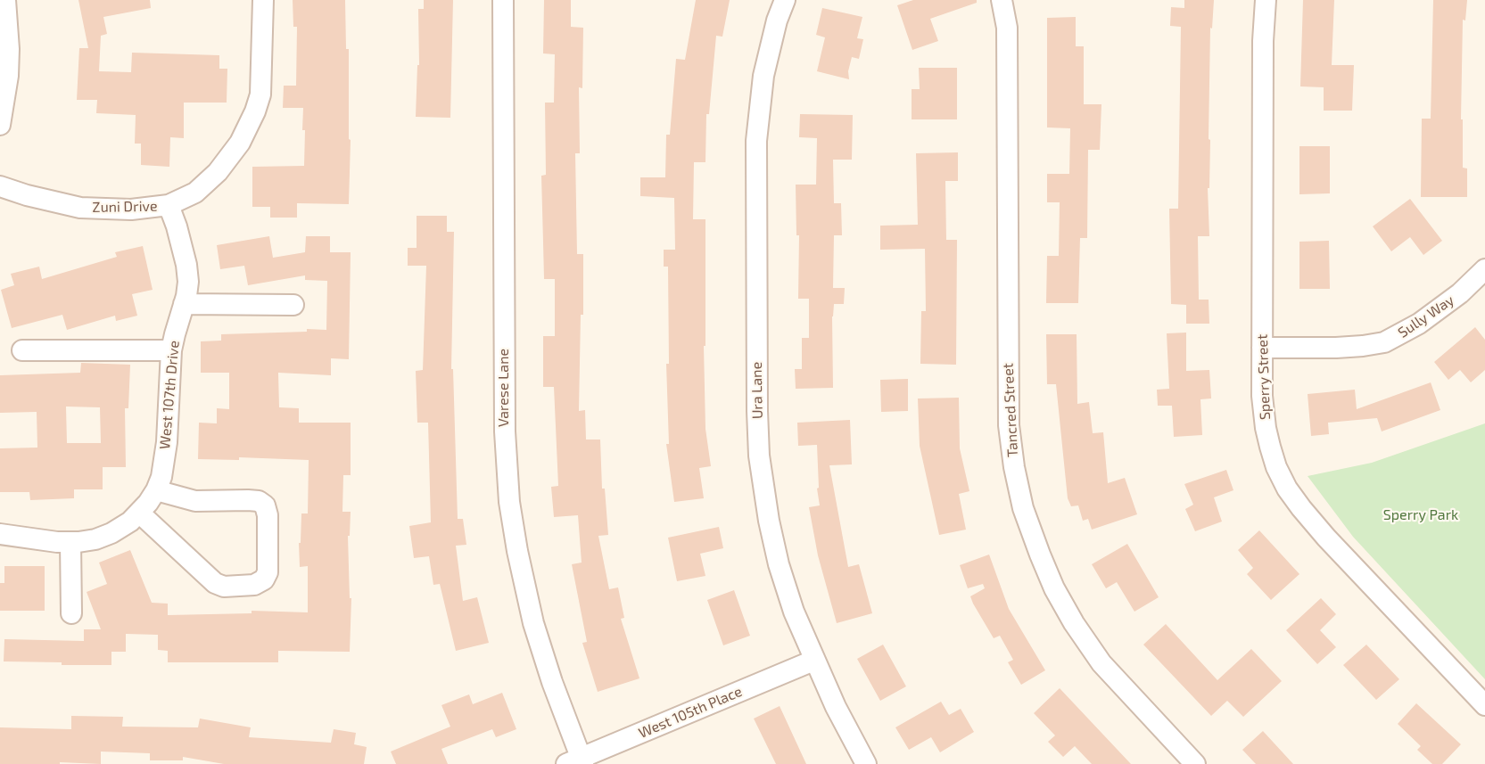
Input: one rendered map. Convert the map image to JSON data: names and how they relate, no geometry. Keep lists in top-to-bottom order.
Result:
{
  "streets": {
    "street": [
      "Zuni Drive",
      "Sully Way",
      "Sperry Street",
      "Varese Lane",
      "Ura Lane",
      "West 107th Drive",
      "Tancred Street",
      "West 105th Place"
    ]
  },
  "crossings": [
    ["Zuni Drive", "West 107th Drive"],
    ["Sully Way", "Sperry Street"],
    ["Varese Lane", "West 105th Place"],
    ["Ura Lane", "West 105th Place"]
  ],
  "parks": ["Sperry Park"]
}
